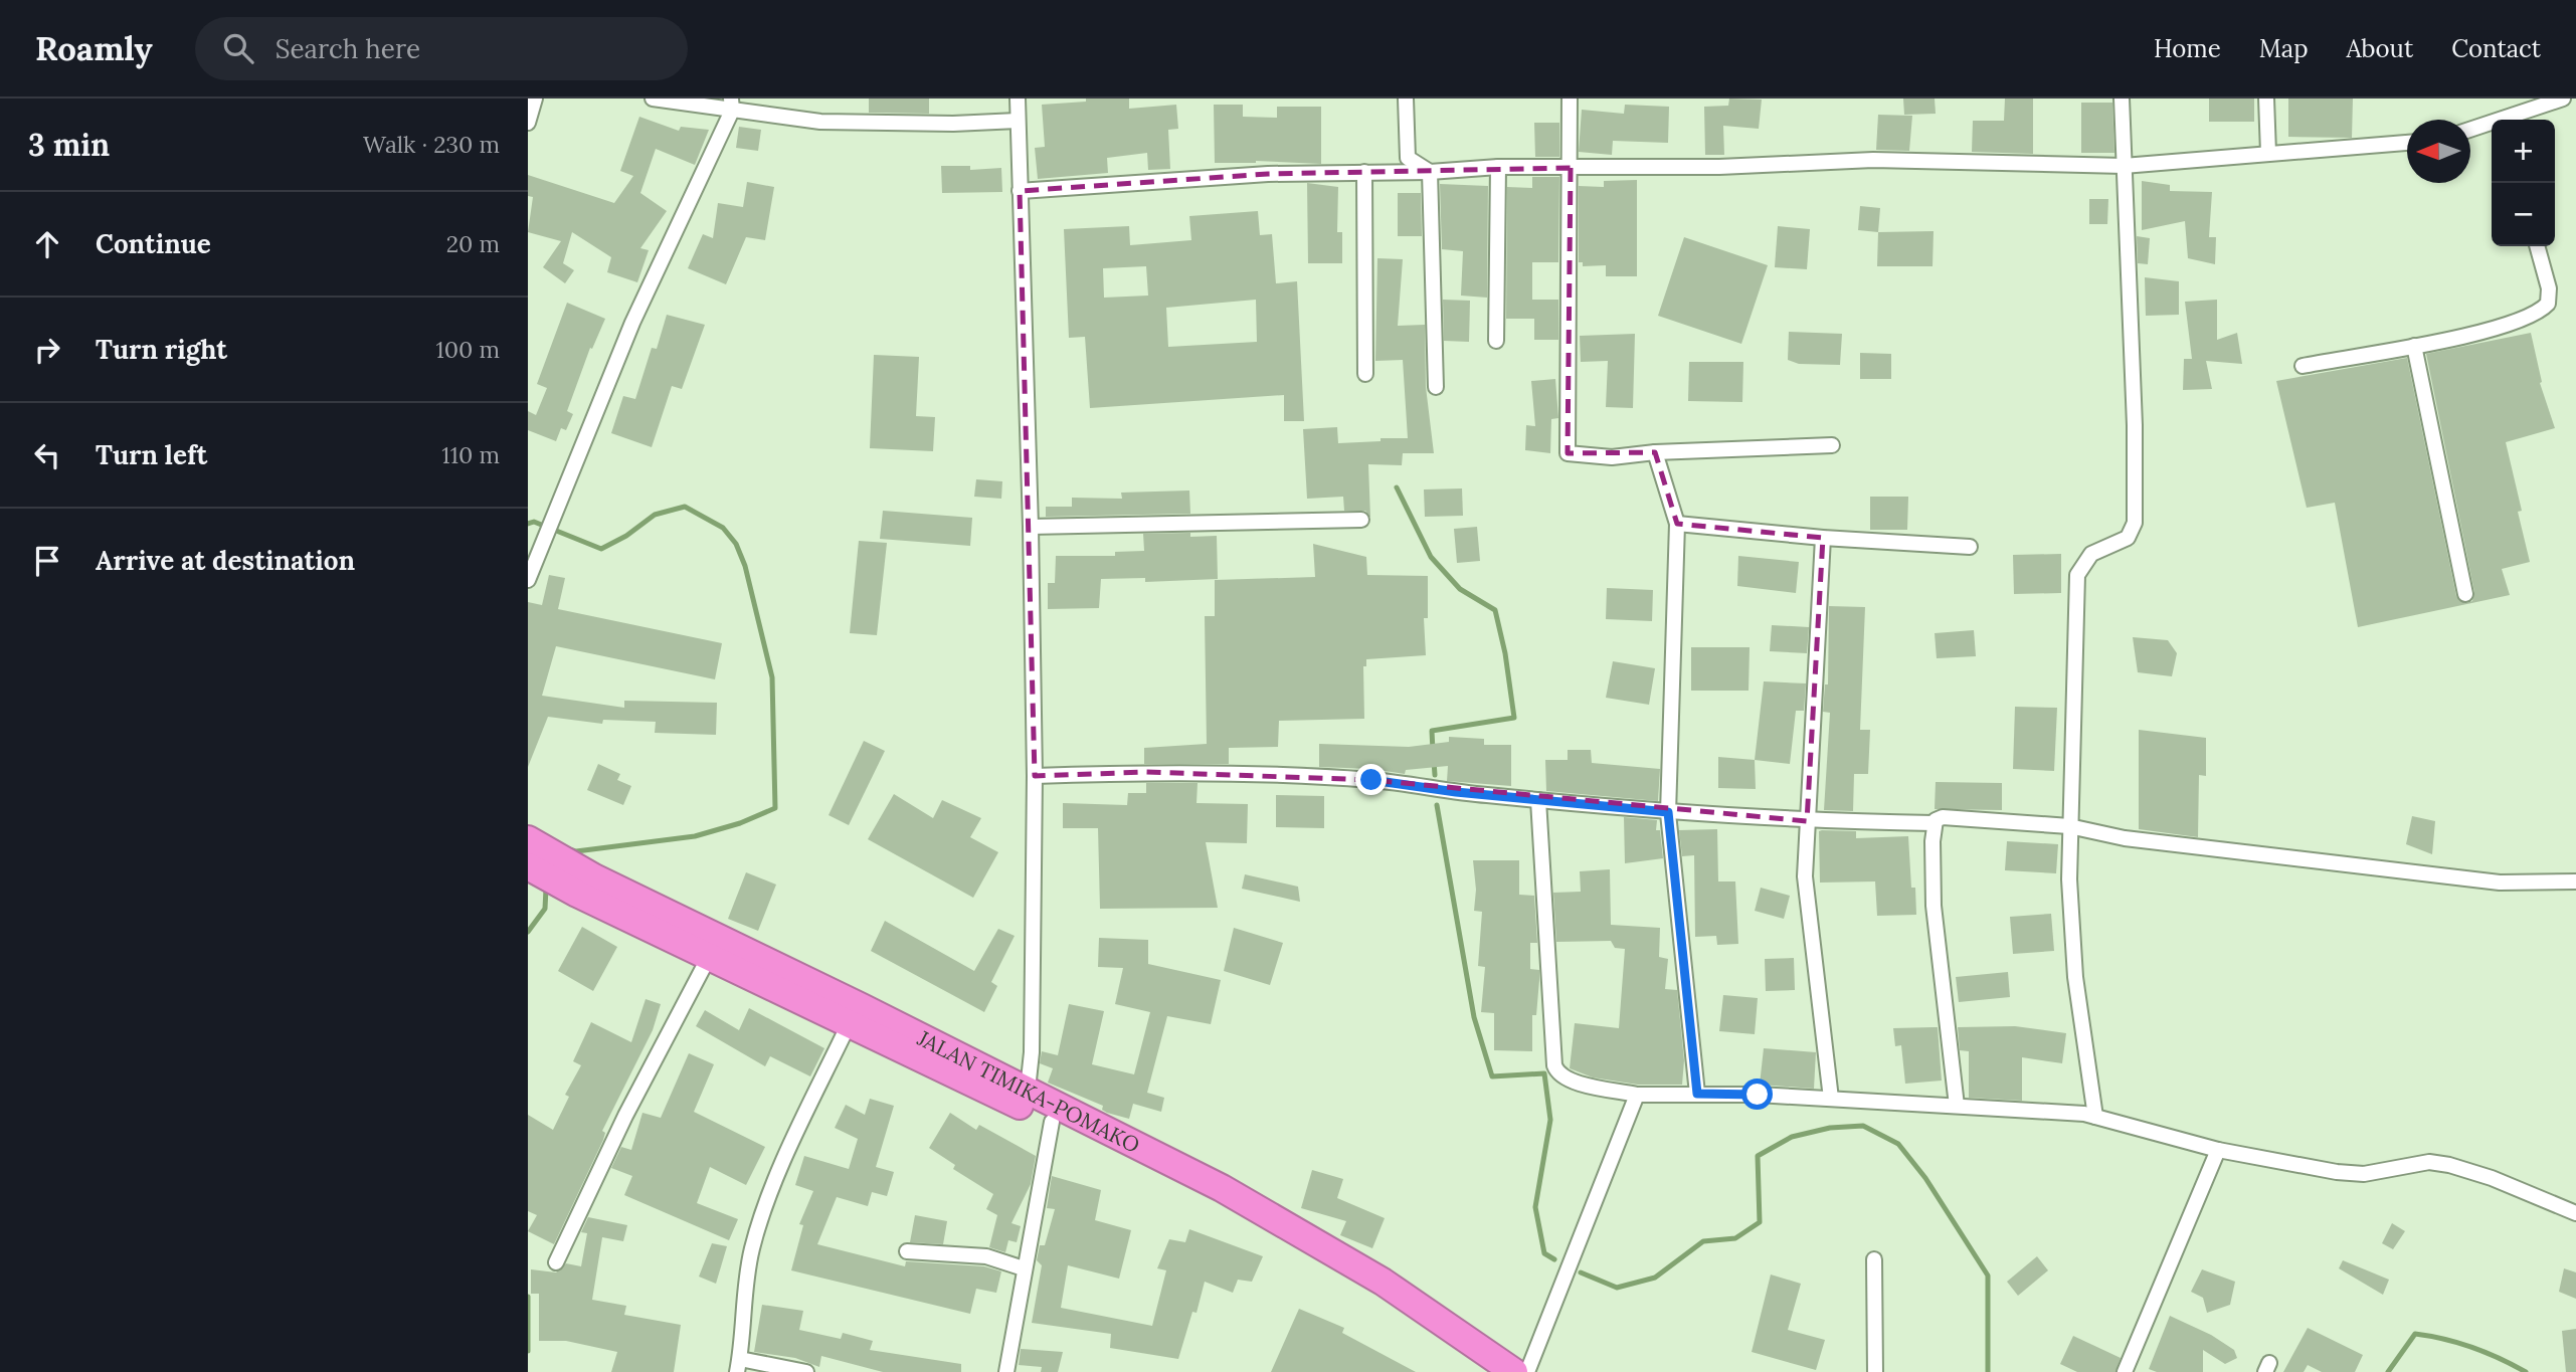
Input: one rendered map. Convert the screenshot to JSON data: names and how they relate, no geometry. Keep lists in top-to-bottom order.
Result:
{
  "streets": {
    "highway": ["JALAN TIMIKA-POMAKO"]
  },
  "north": "left",
  "page": {
    "header": "Roamly",
    "search": "Search here",
    "nav": [
      "Home",
      "Map",
      "About",
      "Contact"
    ],
    "heading": ["3 min", "Walk · 230 m"],
    "map_buttons": ["+", "−"],
    "list": [
      ["Continue", "20 m"],
      ["Turn right", "100 m"],
      ["Turn left", "110 m"],
      "Arrive at destination"
    ]
  }
}
